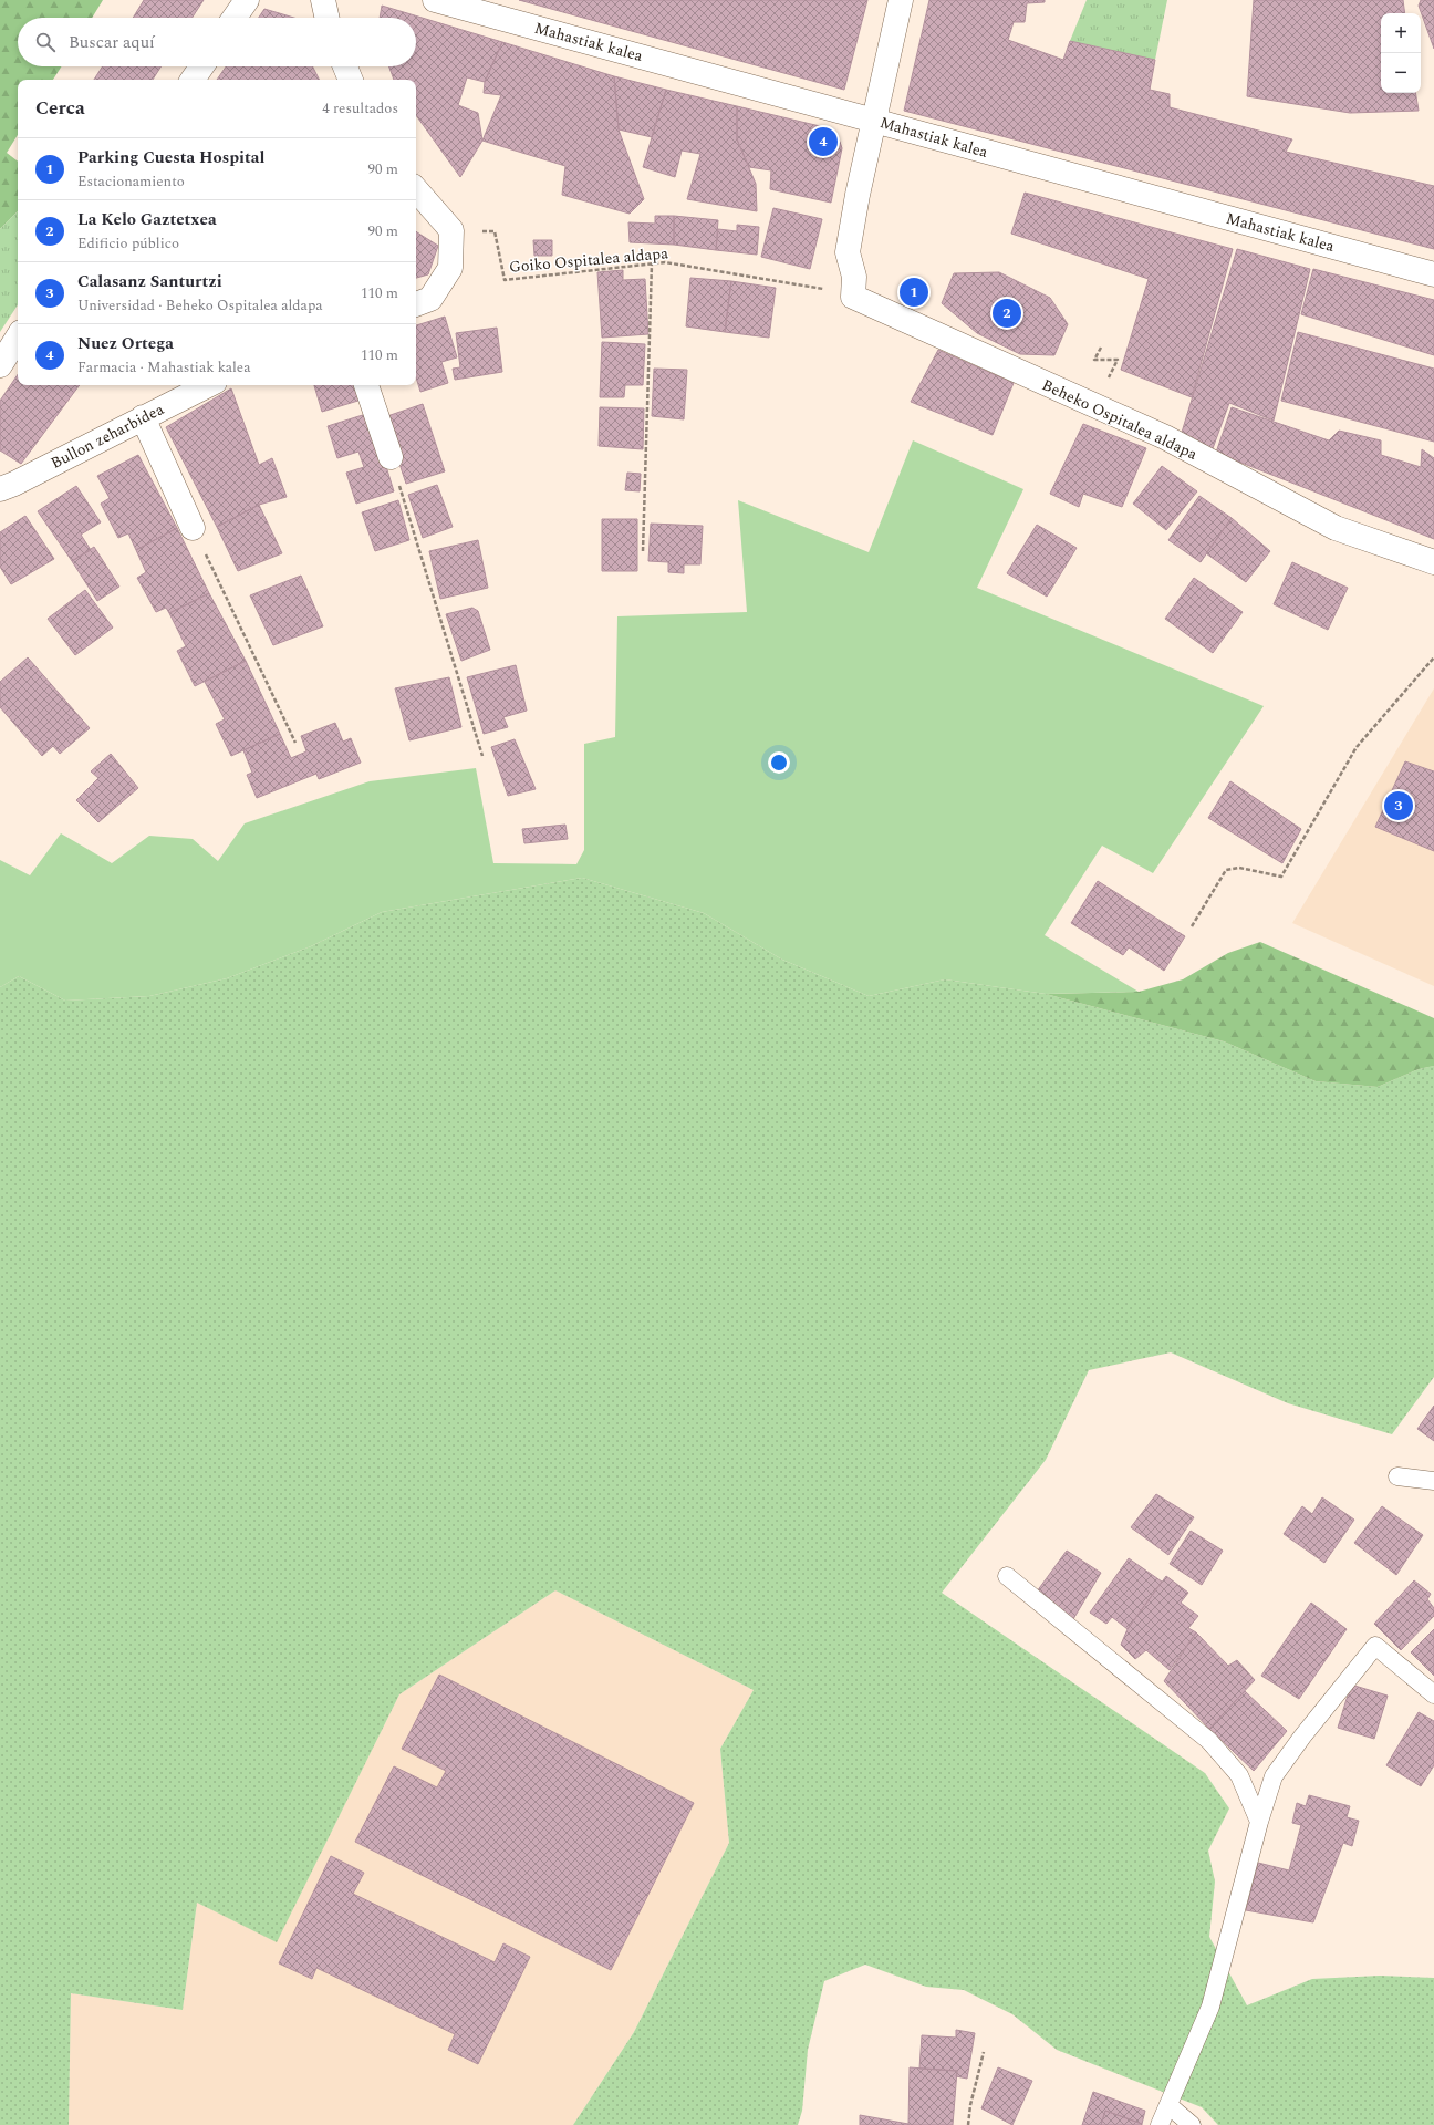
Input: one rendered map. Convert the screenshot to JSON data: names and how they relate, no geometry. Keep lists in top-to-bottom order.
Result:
{
  "streets": {
    "street": ["Mahastiak kalea", "Beheko Ospitalea aldapa", "Bullon zeharbidea"],
    "path": ["Goiko Ospitalea aldapa"]
  },
  "crossings": [
    ["Goiko Ospitalea aldapa", "Beheko Ospitalea aldapa"]
  ],
  "page": {
    "map_buttons": ["+", "−"],
    "search": "Buscar aquí",
    "heading": ["Cerca", "4 resultados"],
    "pins": [
      "4",
      "1",
      "2",
      "3"
    ],
    "list": [
      {
        "mark": "1",
        "name": "Parking Cuesta Hospital",
        "note": "Estacionamiento",
        "value": "90 m"
      },
      {
        "mark": "2",
        "name": "La Kelo Gaztetxea",
        "note": "Edificio público",
        "value": "90 m"
      },
      {
        "mark": "3",
        "name": "Calasanz Santurtzi",
        "note": "Universidad · Beheko Ospitalea aldapa",
        "value": "110 m"
      },
      {
        "mark": "4",
        "name": "Nuez Ortega",
        "note": "Farmacia · Mahastiak kalea",
        "value": "110 m"
      }
    ]
  }
}
